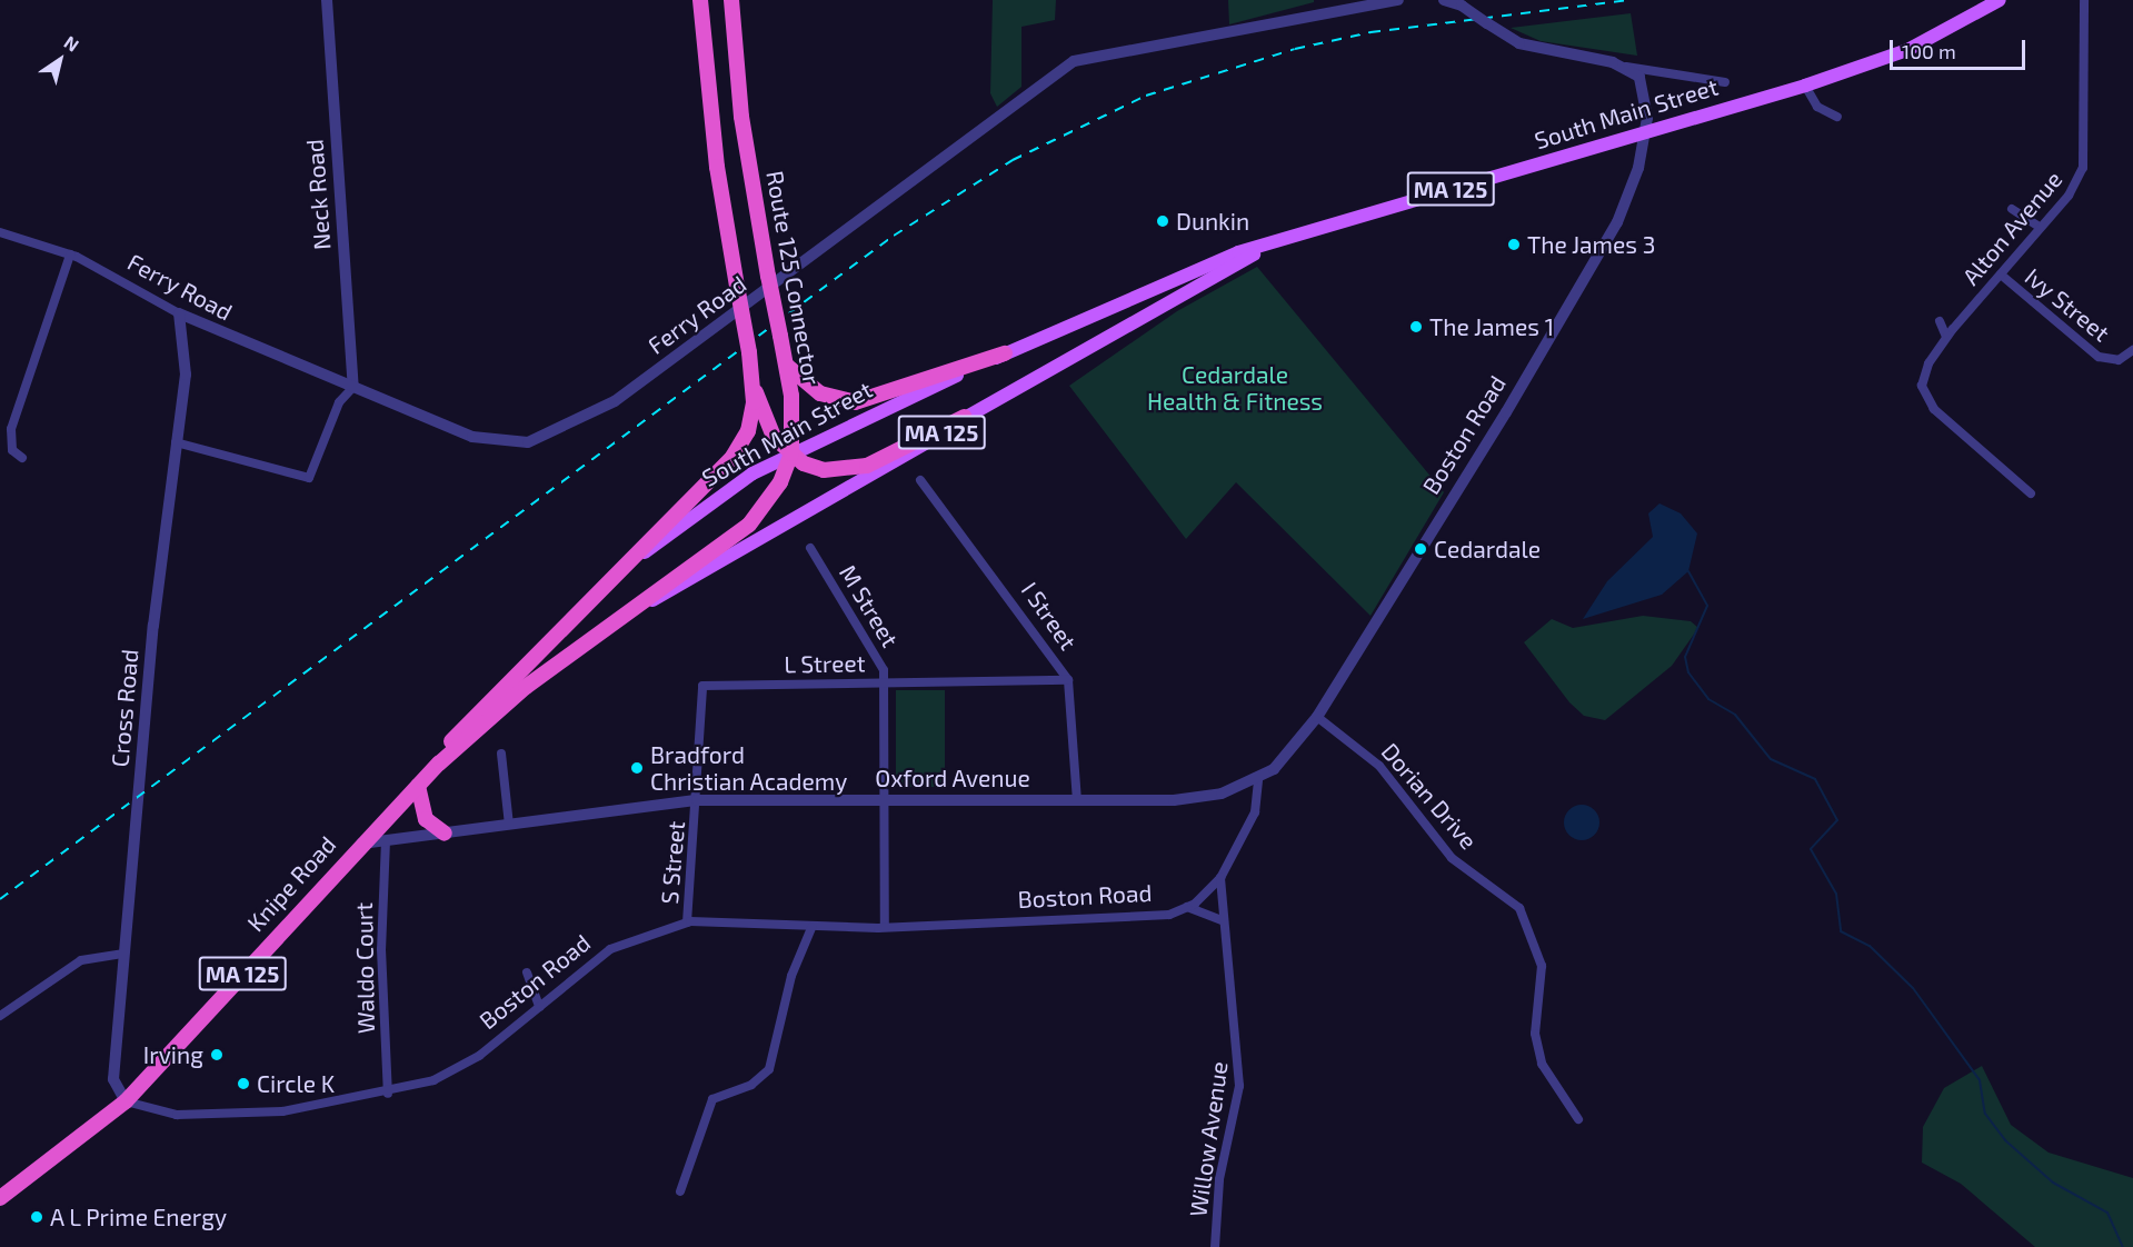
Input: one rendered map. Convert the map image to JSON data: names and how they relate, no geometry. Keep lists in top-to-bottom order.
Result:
{
  "streets": {
    "highway": [
      "South Main Street",
      "MA 125",
      "Route 125 Connector",
      "Knipe Road"
    ],
    "street": [
      "Neck Road",
      "Alton Avenue",
      "Ferry Road",
      "Ivy Street",
      "Boston Road",
      "M Street",
      "I Street",
      "L Street",
      "Cross Road",
      "Oxford Avenue",
      "Dorian Drive",
      "S Street",
      "Waldo Court",
      "Willow Avenue"
    ]
  },
  "crossings": [
    ["South Main Street", "Route 125 Connector"],
    ["South Main Street", "Boston Road"],
    ["South Main Street", "Oxford Avenue"],
    ["South Main Street", "Knipe Road"],
    ["MA 125", "Boston Road"],
    ["MA 125", "Cross Road"],
    ["MA 125", "Knipe Road"],
    ["Neck Road", "Ferry Road"],
    ["Alton Avenue", "Ivy Street"],
    ["Ferry Road", "Cross Road"],
    ["Boston Road", "M Street"],
    ["Boston Road", "Cross Road"],
    ["Boston Road", "Oxford Avenue"],
    ["Boston Road", "Dorian Drive"],
    ["Boston Road", "S Street"],
    ["Boston Road", "Knipe Road"],
    ["Boston Road", "Waldo Court"],
    ["Boston Road", "Willow Avenue"],
    ["M Street", "L Street"],
    ["M Street", "Oxford Avenue"],
    ["I Street", "L Street"],
    ["I Street", "Oxford Avenue"],
    ["L Street", "S Street"],
    ["Cross Road", "Knipe Road"],
    ["Oxford Avenue", "S Street"],
    ["Oxford Avenue", "Knipe Road"],
    ["Oxford Avenue", "Waldo Court"]
  ],
  "parks": ["Cedardale Health & Fitness"],
  "places": [
    "Dunkin",
    "The James 3",
    "The James 1",
    "Cedardale",
    "Bradford Christian Academy",
    "Irving",
    "Circle K",
    "A L Prime Energy"
  ],
  "scale_bar": "100 m",
  "north": "top right"
}
